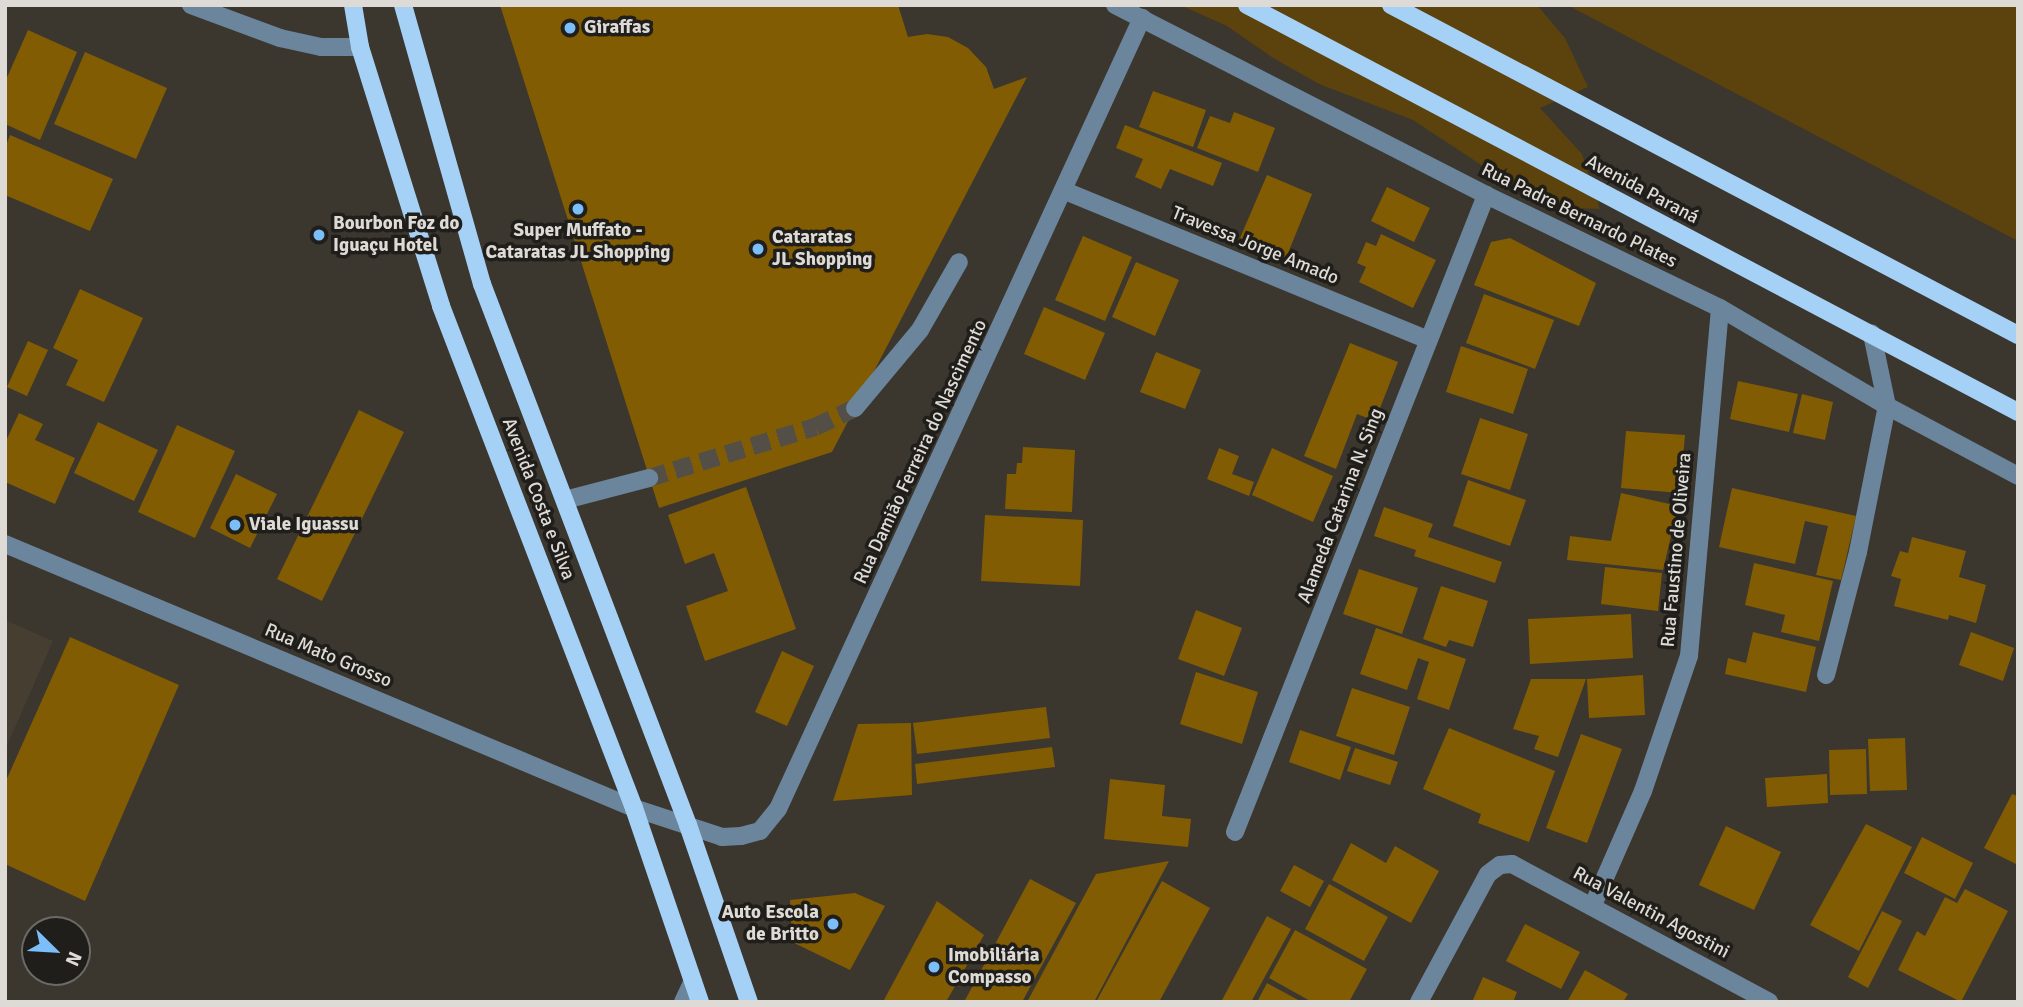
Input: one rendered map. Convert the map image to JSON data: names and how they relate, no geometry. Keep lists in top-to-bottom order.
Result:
{
  "streets": {
    "main road": ["Avenida Paraná", "Avenida Costa e Silva"],
    "street": [
      "Rua Padre Bernardo Plates",
      "Travessa Jorge Amado",
      "Rua Damião Ferreira do Nascimento",
      "Alameda Catarina N. Sing",
      "Rua Faustino de Oliveira",
      "Rua Mato Grosso",
      "Rua Valentin Agostini"
    ]
  },
  "crossings": [
    ["Rua Padre Bernardo Plates", "Rua Damião Ferreira do Nascimento"],
    ["Rua Padre Bernardo Plates", "Alameda Catarina N. Sing"],
    ["Rua Padre Bernardo Plates", "Rua Faustino de Oliveira"],
    ["Travessa Jorge Amado", "Rua Damião Ferreira do Nascimento"],
    ["Travessa Jorge Amado", "Alameda Catarina N. Sing"],
    ["Rua Damião Ferreira do Nascimento", "Avenida Costa e Silva"],
    ["Rua Damião Ferreira do Nascimento", "Rua Mato Grosso"],
    ["Avenida Costa e Silva", "Rua Mato Grosso"],
    ["Rua Faustino de Oliveira", "Rua Valentin Agostini"]
  ],
  "places": [
    "Giraffas",
    "Super Muffato - Cataratas JL Shopping",
    "Bourbon Foz do Iguaçu Hotel",
    "Cataratas JL Shopping",
    "Viale Iguassu",
    "Auto Escola de Britto",
    "Imobiliária Compasso"
  ],
  "north": "bottom right"
}
